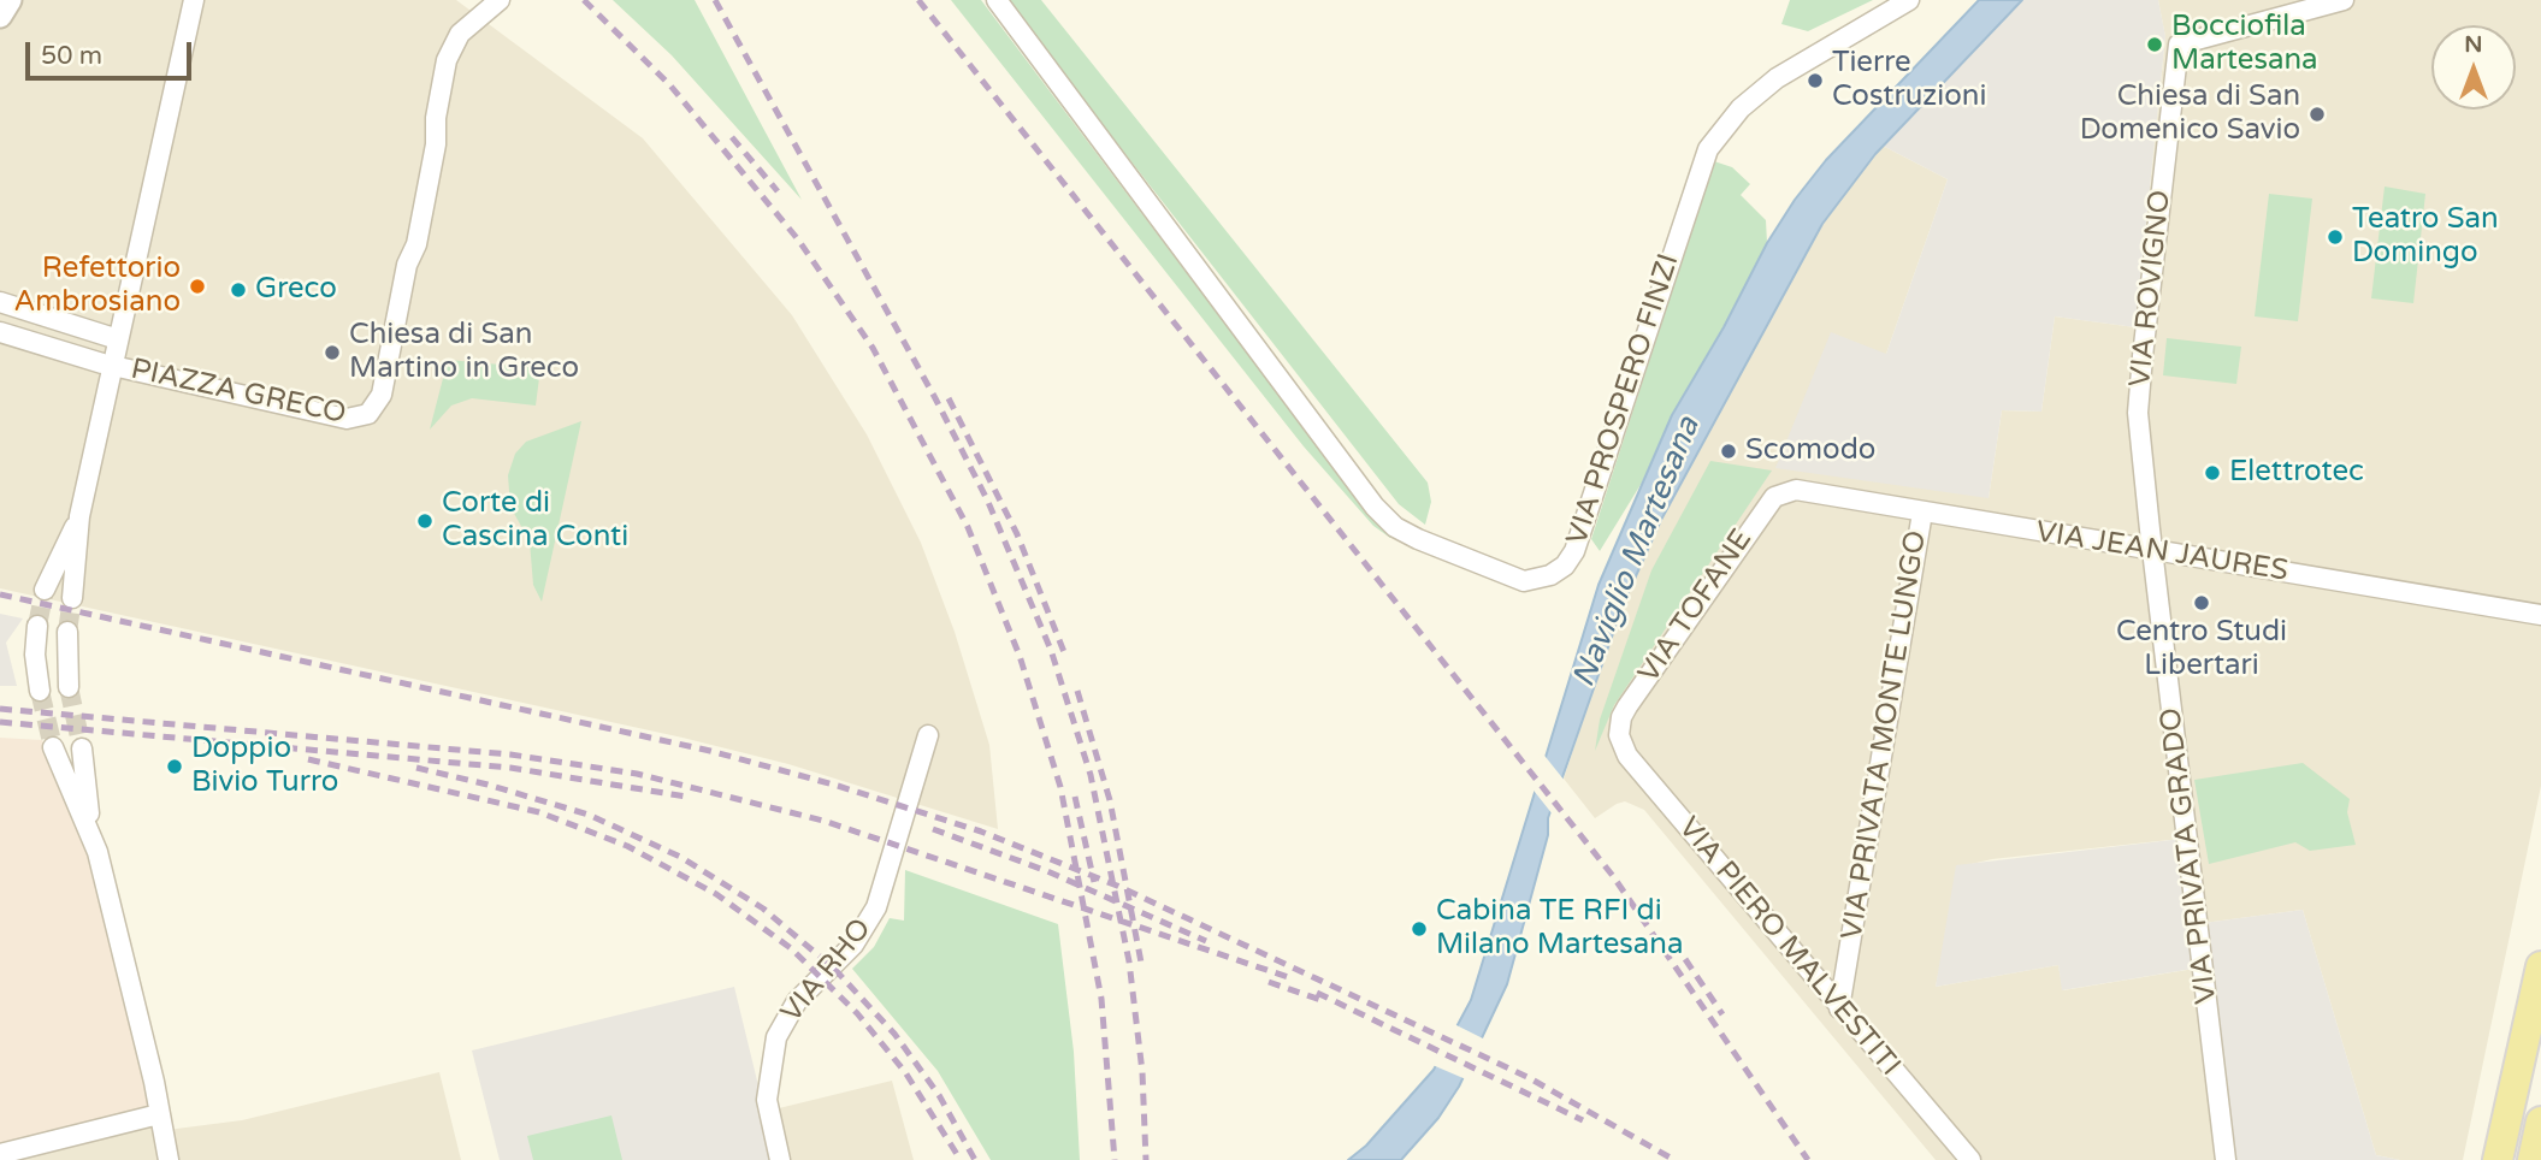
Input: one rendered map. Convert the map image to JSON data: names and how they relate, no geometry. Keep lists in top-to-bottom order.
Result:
{
  "streets": {
    "street": [
      "VIA ROVIGNO",
      "PIAZZA GRECO",
      "VIA PROSPERO FINZI",
      "VIA JEAN JAURES",
      "VIA TOFANE",
      "VIA PRIVATA MONTE LUNGO",
      "VIA PRIVATA GRADO",
      "VIA PIERO MALVESTITI",
      "VIA RHO"
    ]
  },
  "crossings": [
    ["VIA ROVIGNO", "VIA JEAN JAURES"],
    ["VIA ROVIGNO", "VIA PRIVATA GRADO"],
    ["VIA JEAN JAURES", "VIA TOFANE"],
    ["VIA JEAN JAURES", "VIA PRIVATA MONTE LUNGO"],
    ["VIA JEAN JAURES", "VIA PRIVATA GRADO"],
    ["VIA TOFANE", "VIA PIERO MALVESTITI"],
    ["VIA PRIVATA MONTE LUNGO", "VIA PIERO MALVESTITI"]
  ],
  "water": ["Naviglio Martesana"],
  "places": [
    "Bocciofila Martesana",
    "Tierre Costruzioni",
    "Chiesa di San Domenico Savio",
    "Teatro San Domingo",
    "Refettorio Ambrosiano",
    "Greco",
    "Chiesa di San Martino in Greco",
    "Scomodo",
    "Elettrotec",
    "Corte di Cascina Conti",
    "Centro Studi Libertari",
    "Doppio Bivio Turro",
    "Cabina TE RFI di Milano Martesana"
  ],
  "scale_bar": "50 m",
  "north": "top"
}
